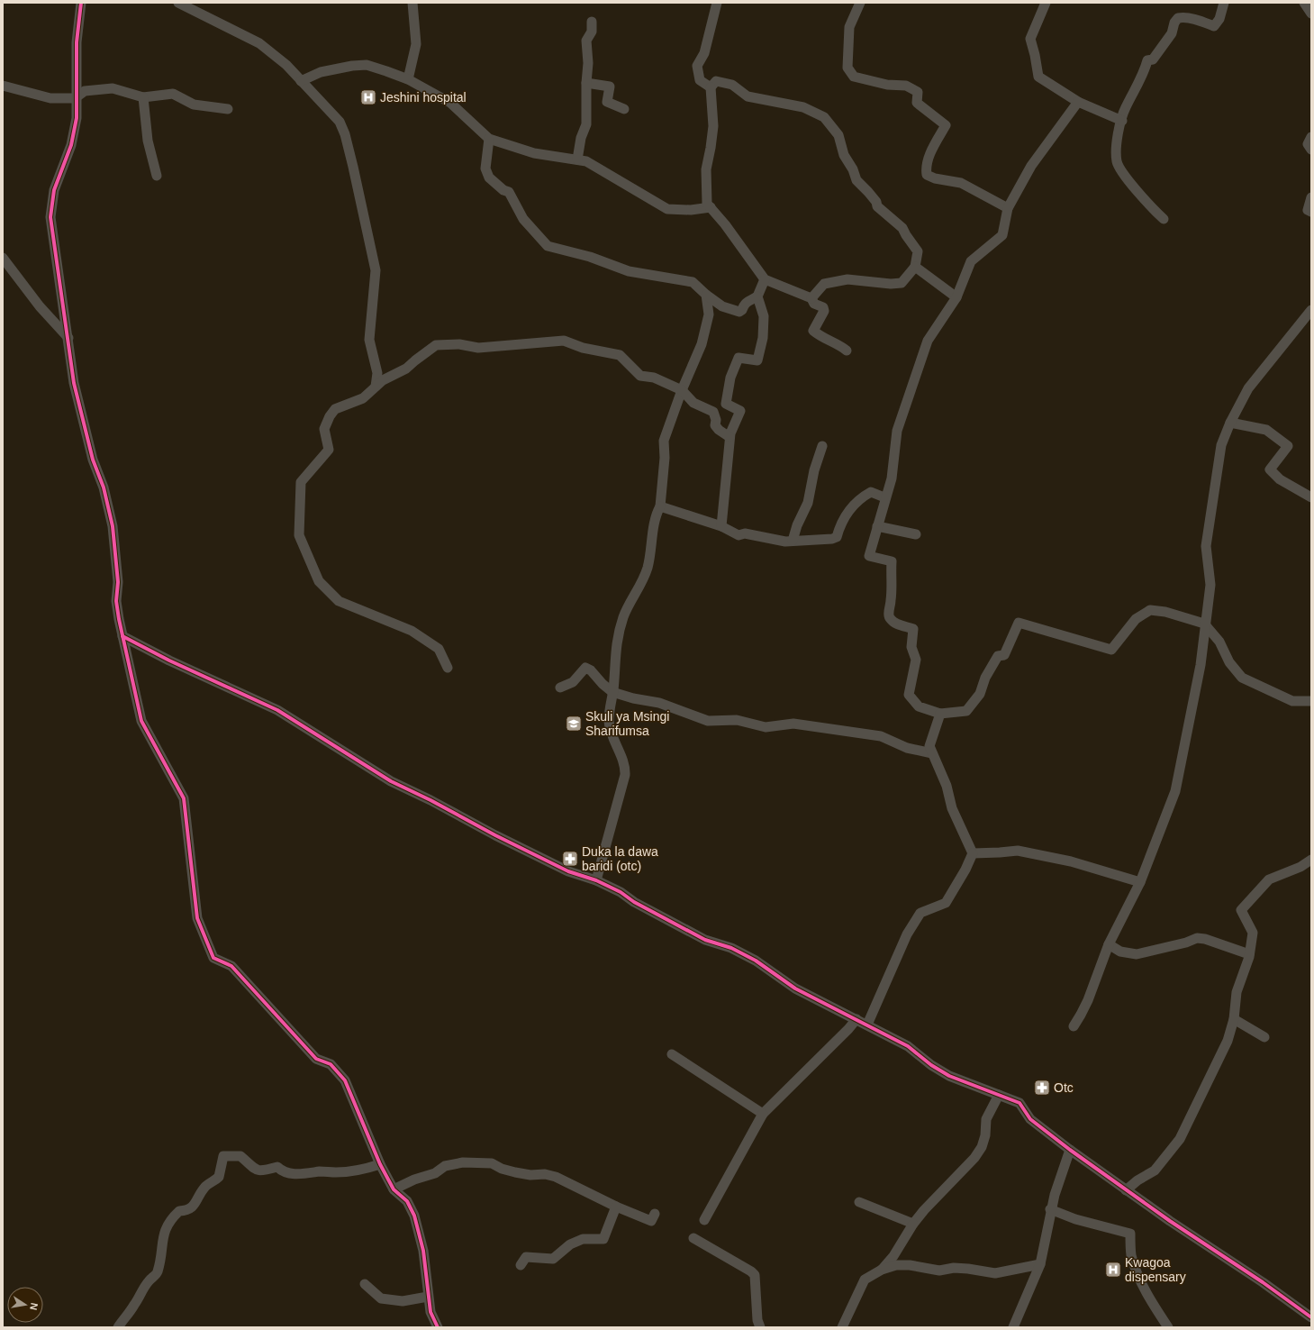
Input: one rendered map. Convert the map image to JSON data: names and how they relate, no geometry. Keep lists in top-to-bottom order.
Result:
{
  "places": {
    "hospital": ["Jeshini hospital", "Kwagoa dispensary"],
    "school or university": ["Skuli ya Msingi Sharifumsa"],
    "pharmacy": ["Duka la dawa baridi (otc)", "Otc"]
  },
  "north": "right"
}
